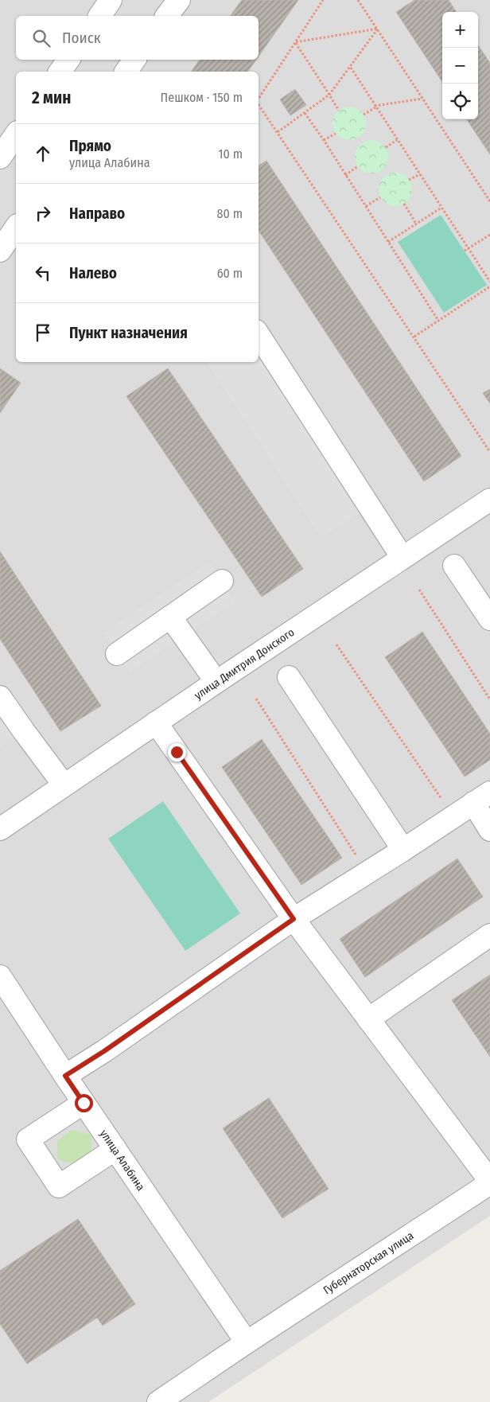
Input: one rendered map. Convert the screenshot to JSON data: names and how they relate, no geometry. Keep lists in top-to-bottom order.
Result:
{
  "streets": {
    "street": ["улица Дмитрия Донского", "улица Алабина", "Губернаторская улица"]
  },
  "crossings": [
    ["улица Алабина", "Губернаторская улица"]
  ],
  "page": {
    "map_buttons": ["+", "−"],
    "search": "Поиск",
    "heading": ["2 мин", "Пешком · 150 m"],
    "list": [
      ["Прямо", "улица Алабина", "10 m"],
      ["Направо", "80 m"],
      ["Налево", "60 m"],
      "Пункт назначения"
    ]
  }
}
